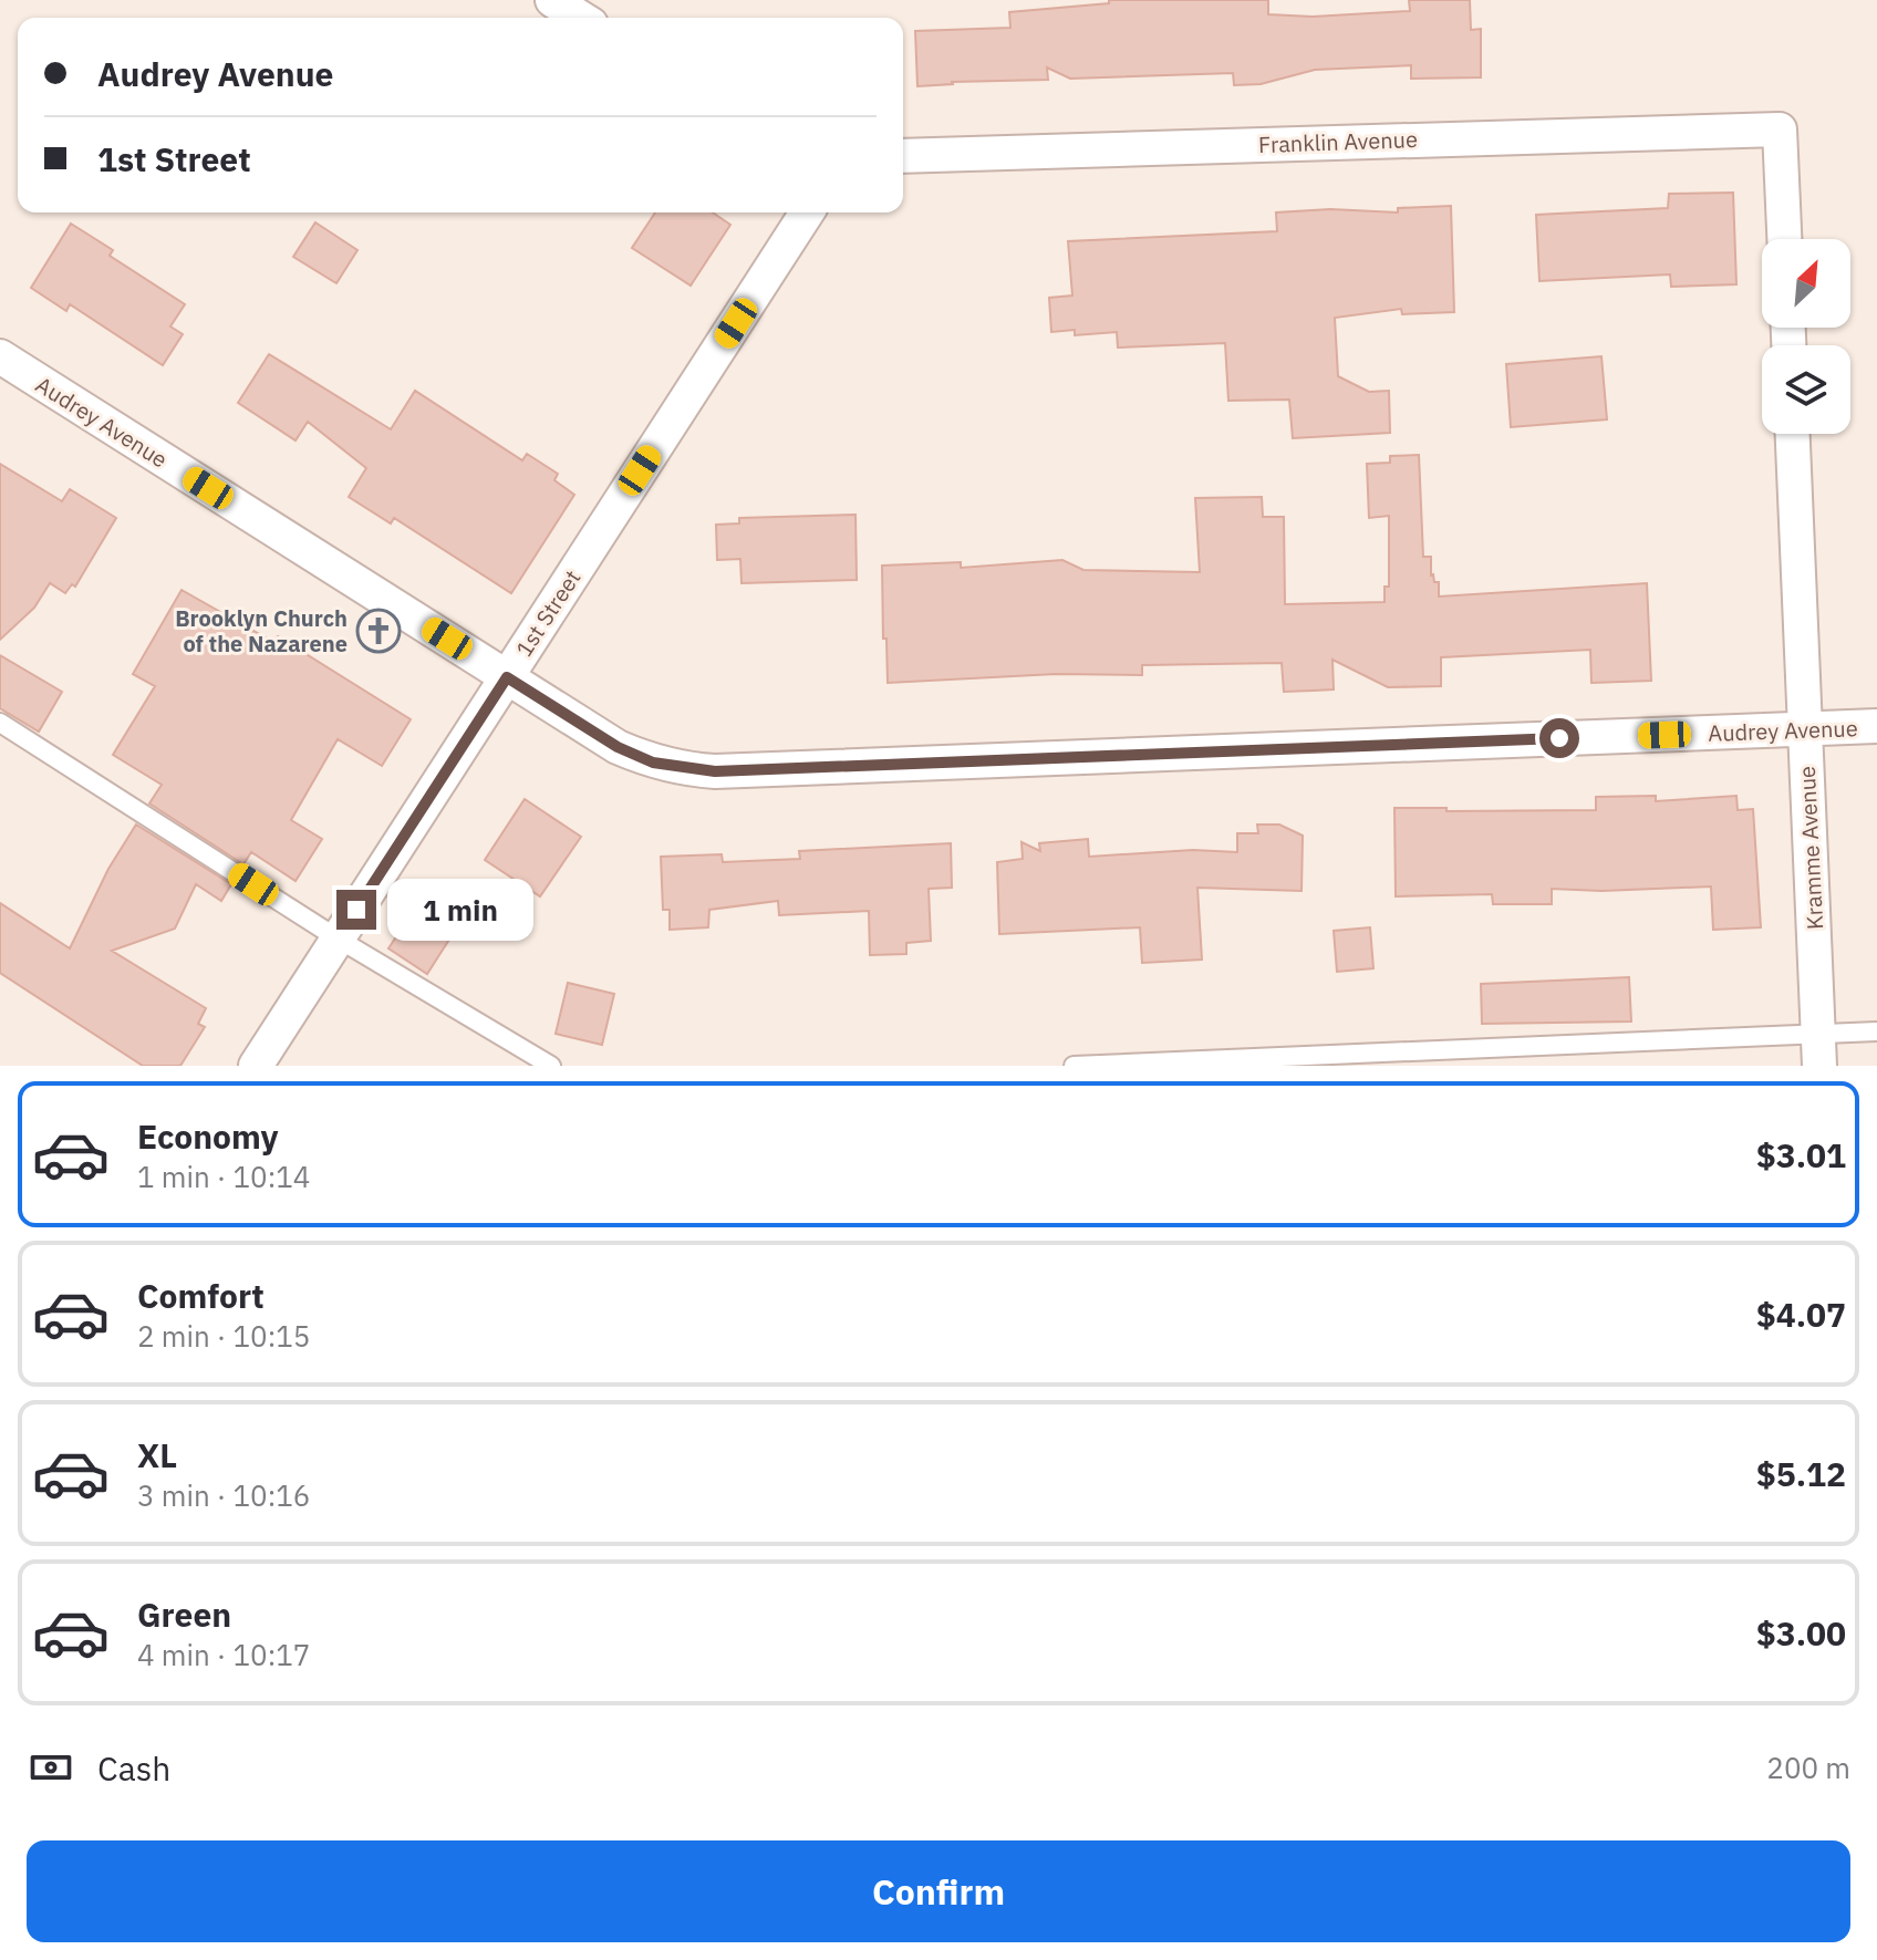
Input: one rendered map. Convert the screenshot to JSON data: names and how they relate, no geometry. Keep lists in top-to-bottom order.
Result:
{
  "streets": {
    "street": [
      "Franklin Avenue",
      "Audrey Avenue",
      "1st Street",
      "Kramme Avenue"
    ]
  },
  "crossings": [
    ["Audrey Avenue", "1st Street"],
    ["Audrey Avenue", "Kramme Avenue"]
  ],
  "places": {
    "church": ["Brooklyn Church of the Nazarene"]
  },
  "north": "top right",
  "page": {
    "banner": ["Audrey Avenue", "1st Street"],
    "bubble": "1 min",
    "list": [
      {
        "name": "Economy",
        "note": "1 min · 10:14",
        "value": "$3.01"
      },
      {
        "name": "Comfort",
        "note": "2 min · 10:15",
        "value": "$4.07"
      },
      {
        "name": "XL",
        "note": "3 min · 10:16",
        "value": "$5.12"
      },
      {
        "name": "Green",
        "note": "4 min · 10:17",
        "value": "$3.00"
      }
    ],
    "pay": ["Cash", "200 m"],
    "buttons": "Confirm"
  }
}
